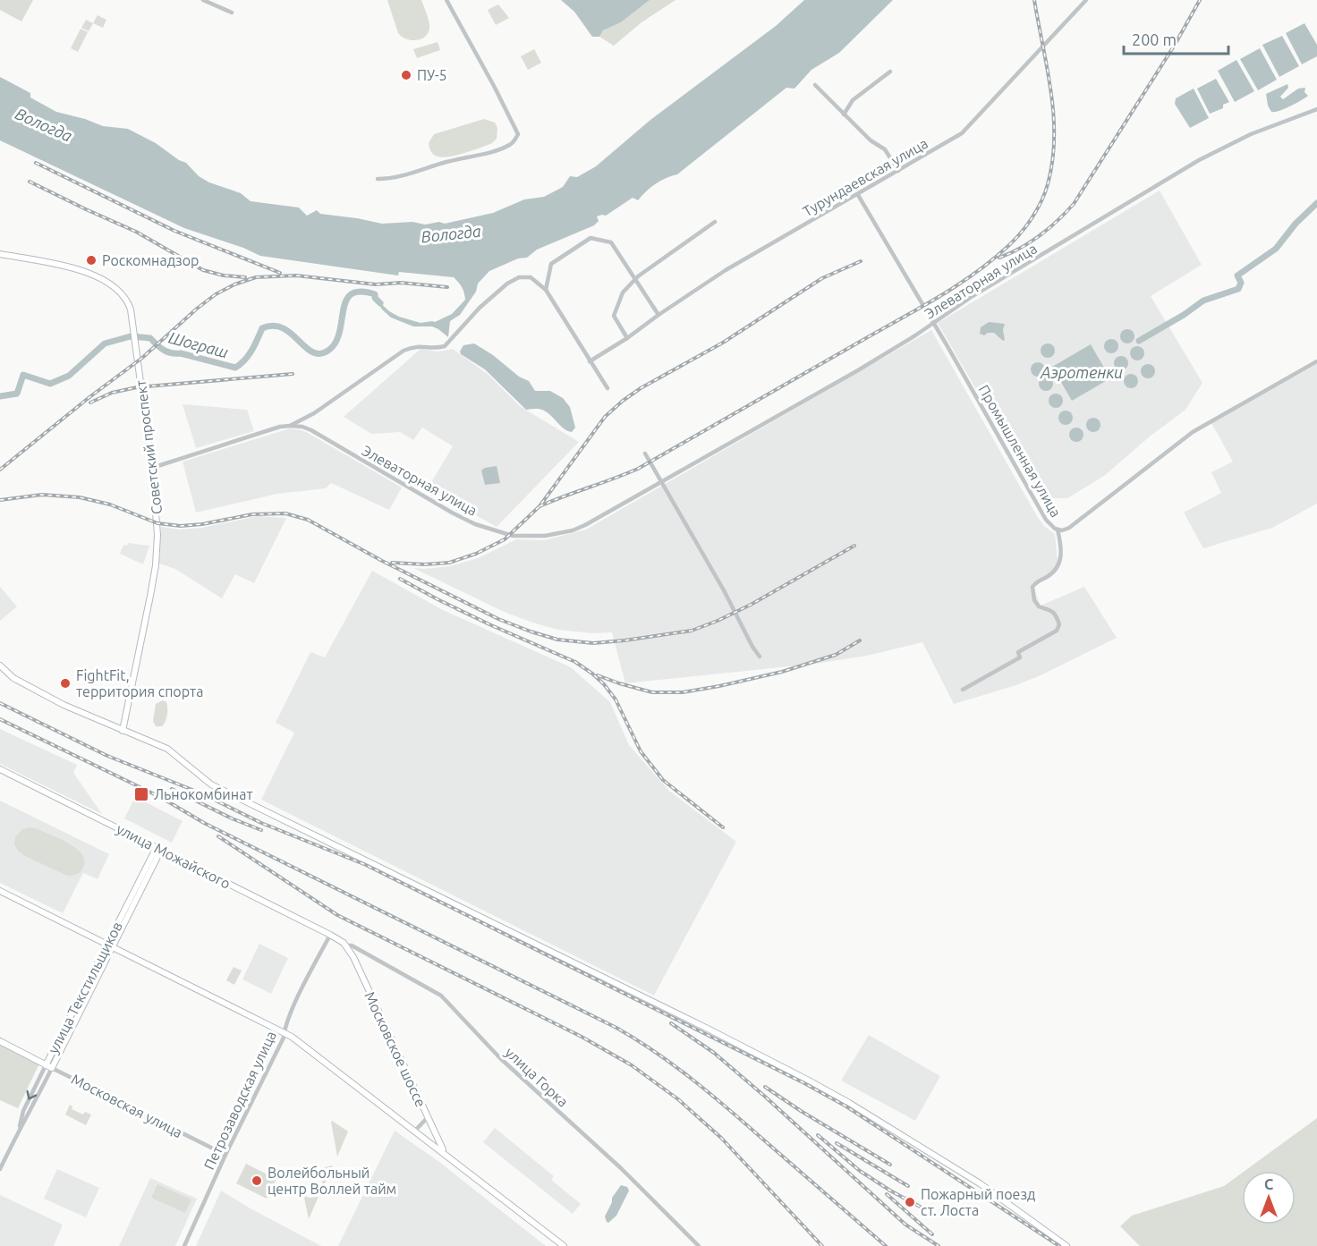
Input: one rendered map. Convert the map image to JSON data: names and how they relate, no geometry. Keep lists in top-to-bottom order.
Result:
{
  "streets": {
    "street": [
      "Турундаевская улица",
      "Элеваторная улица",
      "Советский проспект",
      "Промышленная улица",
      "улица Можайского",
      "улица Текстильщиков",
      "Московское шоссе",
      "улица Горка",
      "Петрозаводская улица",
      "Московская улица"
    ]
  },
  "crossings": [
    ["Турундаевская улица", "Промышленная улица"],
    ["Элеваторная улица", "Промышленная улица"],
    ["улица Можайского", "улица Текстильщиков"],
    ["улица Можайского", "Московское шоссе"],
    ["улица Можайского", "улица Горка"],
    ["улица Можайского", "Петрозаводская улица"],
    ["улица Текстильщиков", "Московское шоссе"],
    ["улица Текстильщиков", "Московская улица"],
    ["Московское шоссе", "улица Горка"],
    ["Московское шоссе", "Петрозаводская улица"],
    ["Петрозаводская улица", "Московская улица"]
  ],
  "water": ["Вологда", "Шограш", "Аэротенки"],
  "places": {
    "other": [
      "ПУ-5",
      "Роскомнадзор",
      "FightFit, территория спорта",
      "Волейбольный центр Воллей тайм",
      "Пожарный поезд ст. Лоста"
    ],
    "transit": ["Льнокомбинат"]
  },
  "scale_bar": "200 m",
  "north": "top"
}
